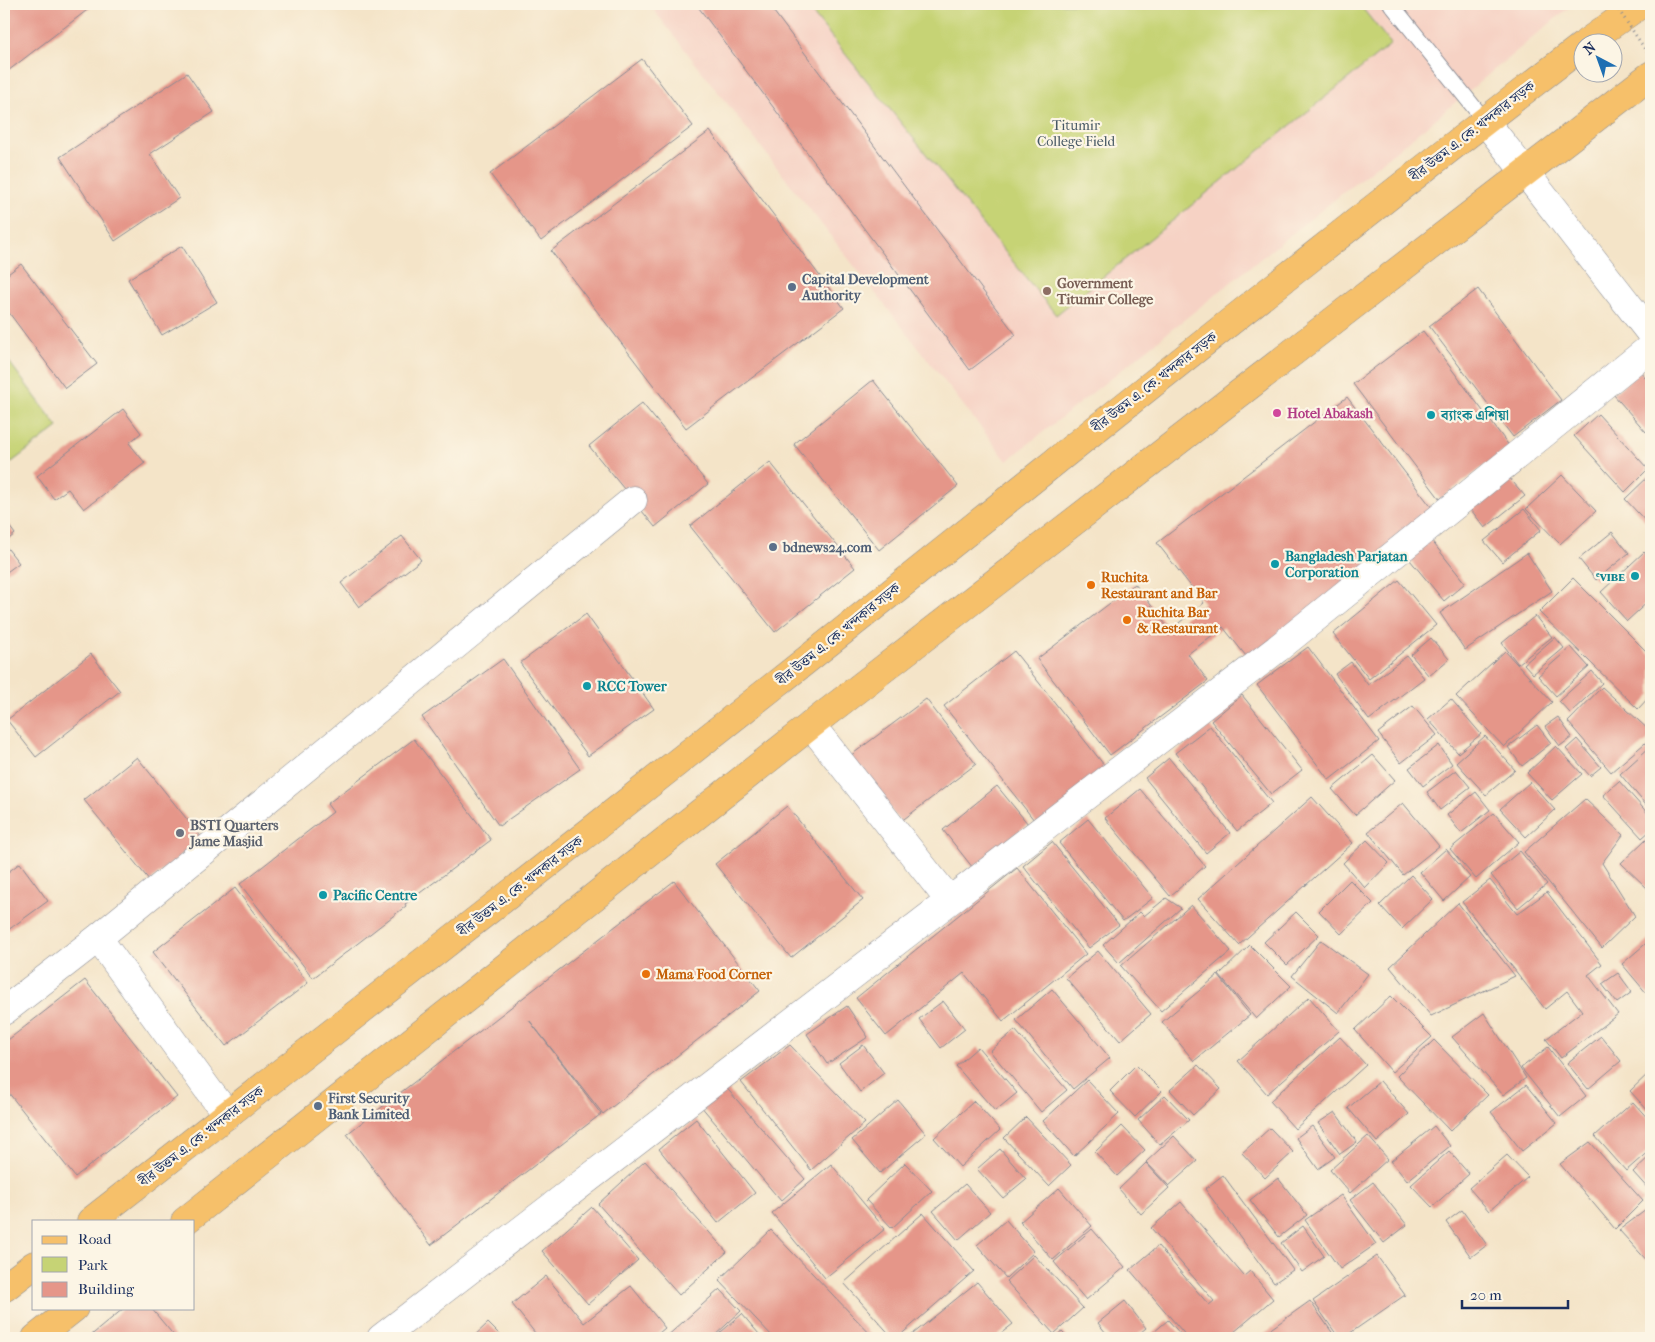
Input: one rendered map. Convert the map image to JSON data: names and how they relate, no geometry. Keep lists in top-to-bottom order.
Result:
{
  "streets": {
    "main road": ["বীর উত্তম এ. কে. খন্দকার সড়ক"]
  },
  "parks": ["Titumir College Field"],
  "places": [
    "Capital Development Authority",
    "Government Titumir College",
    "Hotel Abakash",
    "ব্যাংক এশিয়া",
    "bdnews24.com",
    "Bangladesh Parjatan Corporation",
    "ᵉᴠɪʙᴇ",
    "Ruchita Restaurant and Bar",
    "Ruchita Bar & Restaurant",
    "RCC Tower",
    "BSTI Quarters Jame Masjid",
    "Pacific Centre",
    "Mama Food Corner",
    "First Security Bank Limited"
  ],
  "legend": ["Road", "Park", "Building"],
  "scale_bar": "20 m",
  "north": "top left"
}
